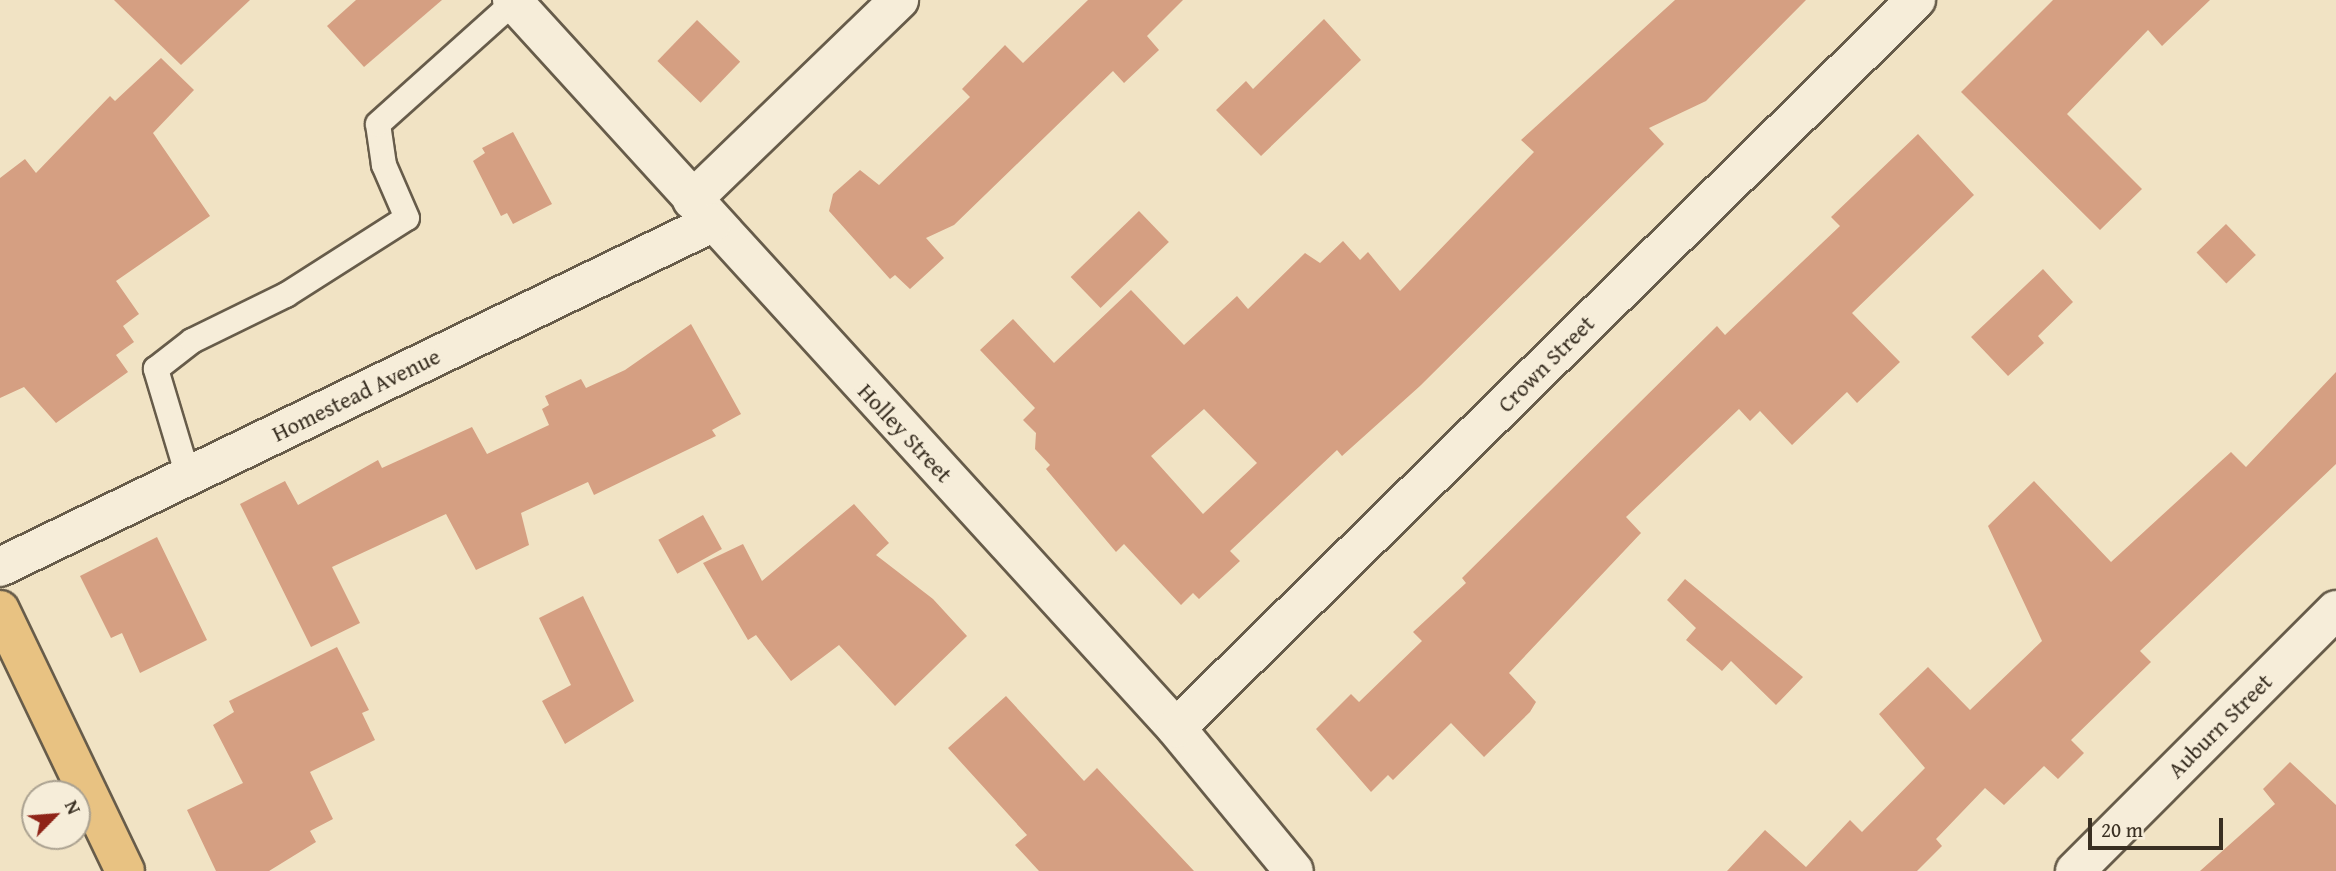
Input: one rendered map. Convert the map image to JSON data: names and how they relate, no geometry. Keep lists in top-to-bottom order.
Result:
{
  "streets": {
    "street": [
      "Crown Street",
      "Homestead Avenue",
      "Holley Street",
      "Auburn Street"
    ]
  },
  "crossings": [
    ["Crown Street", "Holley Street"],
    ["Homestead Avenue", "Holley Street"]
  ],
  "scale_bar": "20 m",
  "north": "top right"
}
